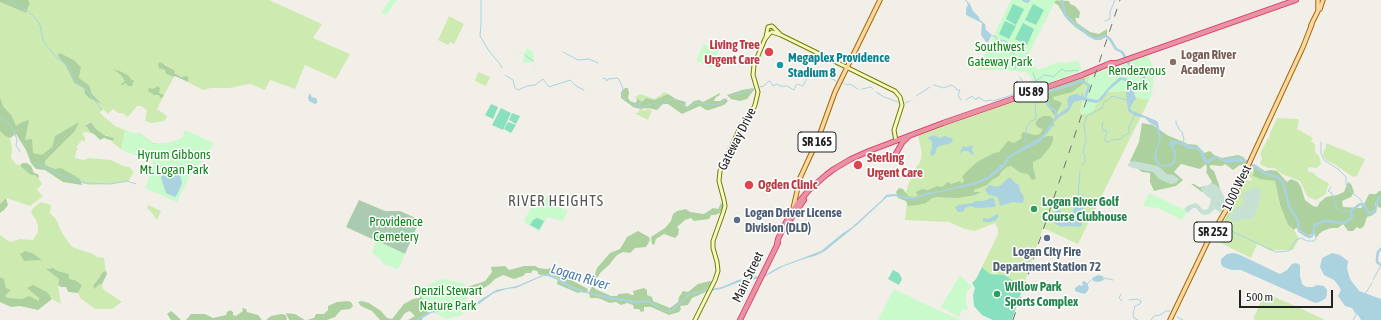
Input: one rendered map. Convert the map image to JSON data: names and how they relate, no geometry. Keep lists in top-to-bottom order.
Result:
{
  "streets": {
    "highway": ["US 89", "Main Street"],
    "main road": [
      "Gateway Drive",
      "SR 165",
      "1000 West",
      "SR 252"
    ]
  },
  "crossings": [
    ["US 89", "Main Street"],
    ["Gateway Drive", "Main Street"]
  ],
  "districts": ["RIVER HEIGHTS"],
  "water": ["Logan River"],
  "parks": [
    "Southwest Gateway Park",
    "Rendezvous Park",
    "Hyrum Gibbons Mt. Logan Park",
    "Providence Cemetery",
    "Denzil Stewart Nature Park"
  ],
  "places": [
    "Living Tree Urgent Care",
    "Logan River Academy",
    "Megaplex Providence Stadium 8",
    "Sterling Urgent Care",
    "Ogden Clinic",
    "Logan River Golf Course Clubhouse",
    "Logan Driver License Division (DLD)",
    "Logan City Fire Department Station 72",
    "Willow Park Sports Complex"
  ],
  "scale_bar": "500 m"
}
